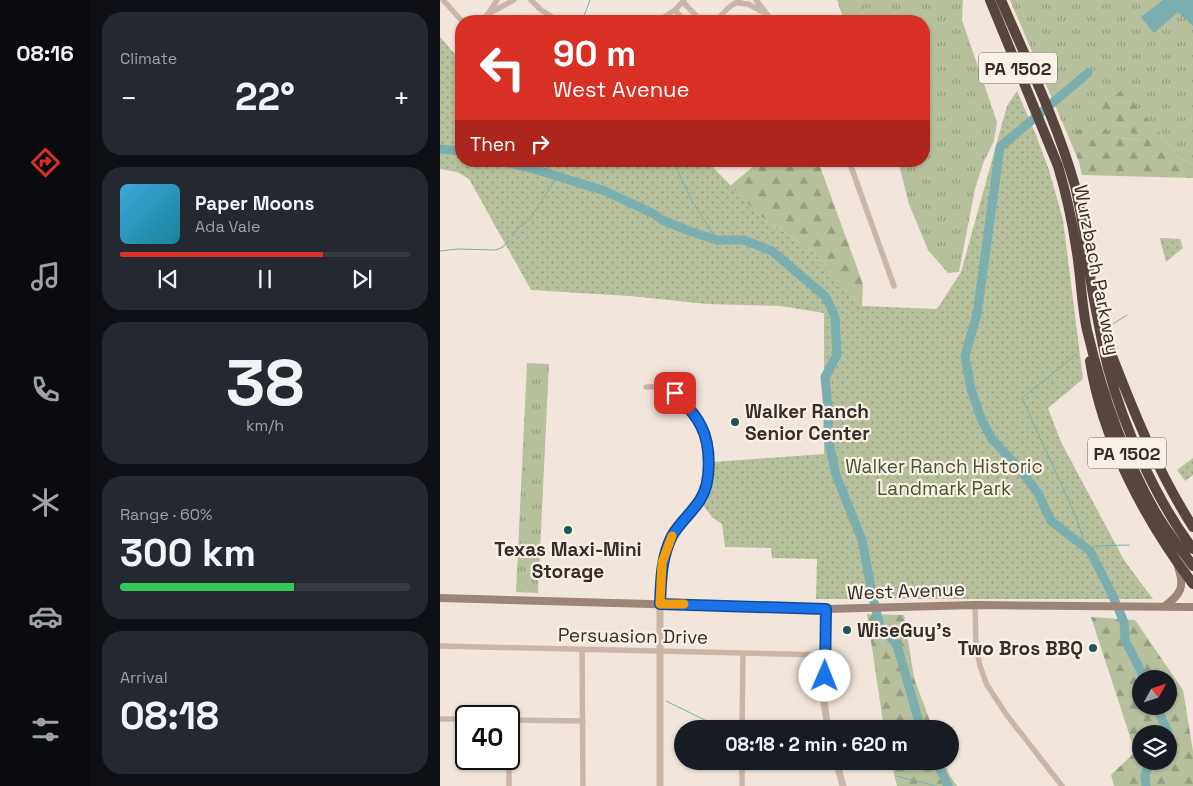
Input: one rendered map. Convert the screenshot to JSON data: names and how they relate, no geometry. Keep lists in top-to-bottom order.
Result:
{
  "streets": {
    "highway": ["PA 1502", "Wurzbach Parkway"],
    "main road": ["West Avenue"],
    "street": ["Persuasion Drive"]
  },
  "parks": ["Walker Ranch Historic Landmark Park"],
  "places": [
    "Walker Ranch Senior Center",
    "Texas Maxi-Mini Storage",
    "WiseGuy's",
    "Two Bros BBQ"
  ],
  "north": "top right",
  "page": {
    "tabs": "08:16",
    "tile": [
      "Climate",
      ["38", "km/h"],
      ["Range · 60%", "300 km"],
      ["Arrival", "08:18"]
    ],
    "turn": ["90 m", "West Avenue"],
    "heat": ["−", "22°", "+"],
    "then": "Then",
    "song": ["Paper Moons", "Ada Vale"],
    "limit": "40",
    "trip": "08:18 · 2 min · 620 m"
  }
}
